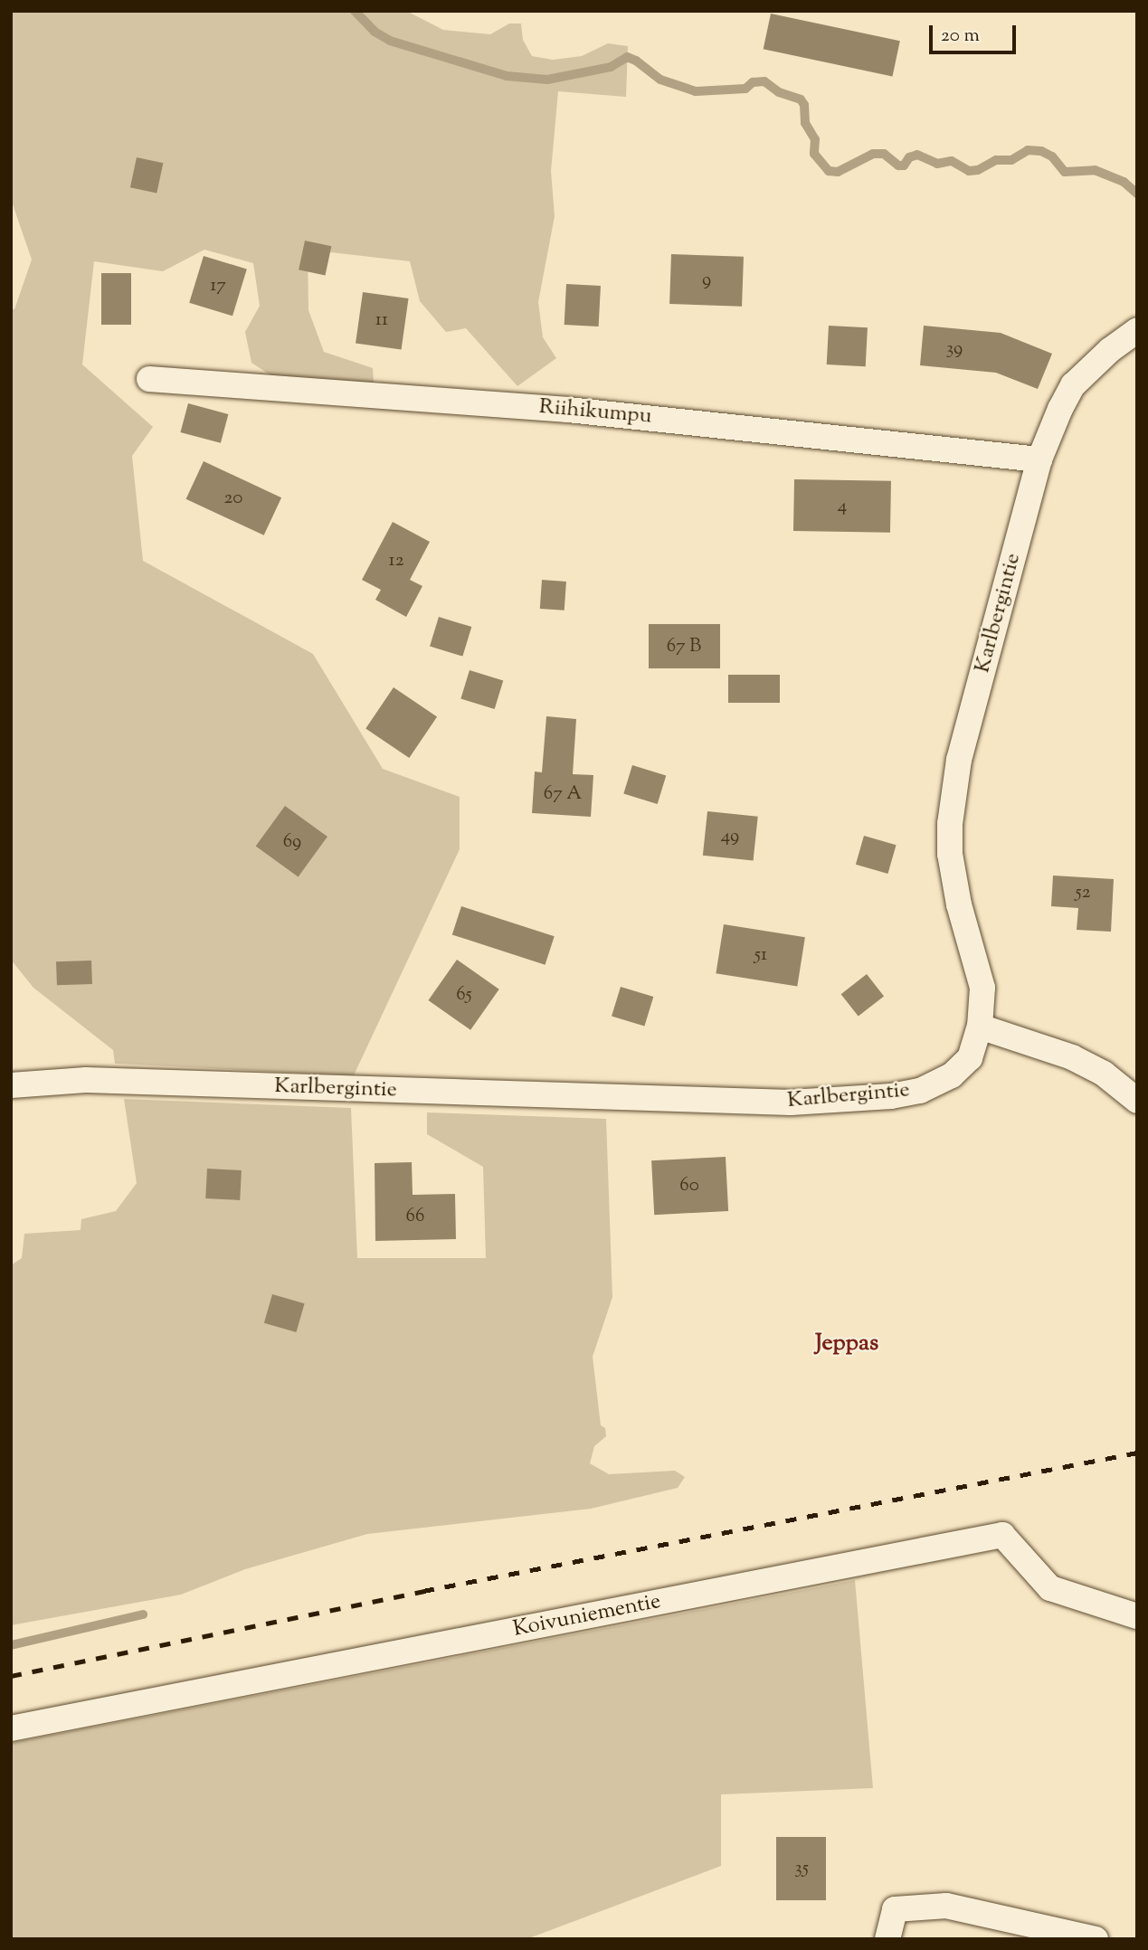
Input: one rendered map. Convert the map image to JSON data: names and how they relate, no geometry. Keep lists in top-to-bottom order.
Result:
{
  "streets": {
    "street": ["Riihikumpu", "Karlbergintie", "Koivuniementie"]
  },
  "crossings": [
    ["Riihikumpu", "Karlbergintie"]
  ],
  "districts": ["Jeppas"],
  "house_numbers": [
    "9",
    "17",
    "11",
    "39",
    "20",
    "4",
    "12",
    "67 B",
    "67 A",
    "49",
    "69",
    "52",
    "51",
    "65",
    "60",
    "66",
    "35"
  ],
  "scale_bar": "20 m"
}
